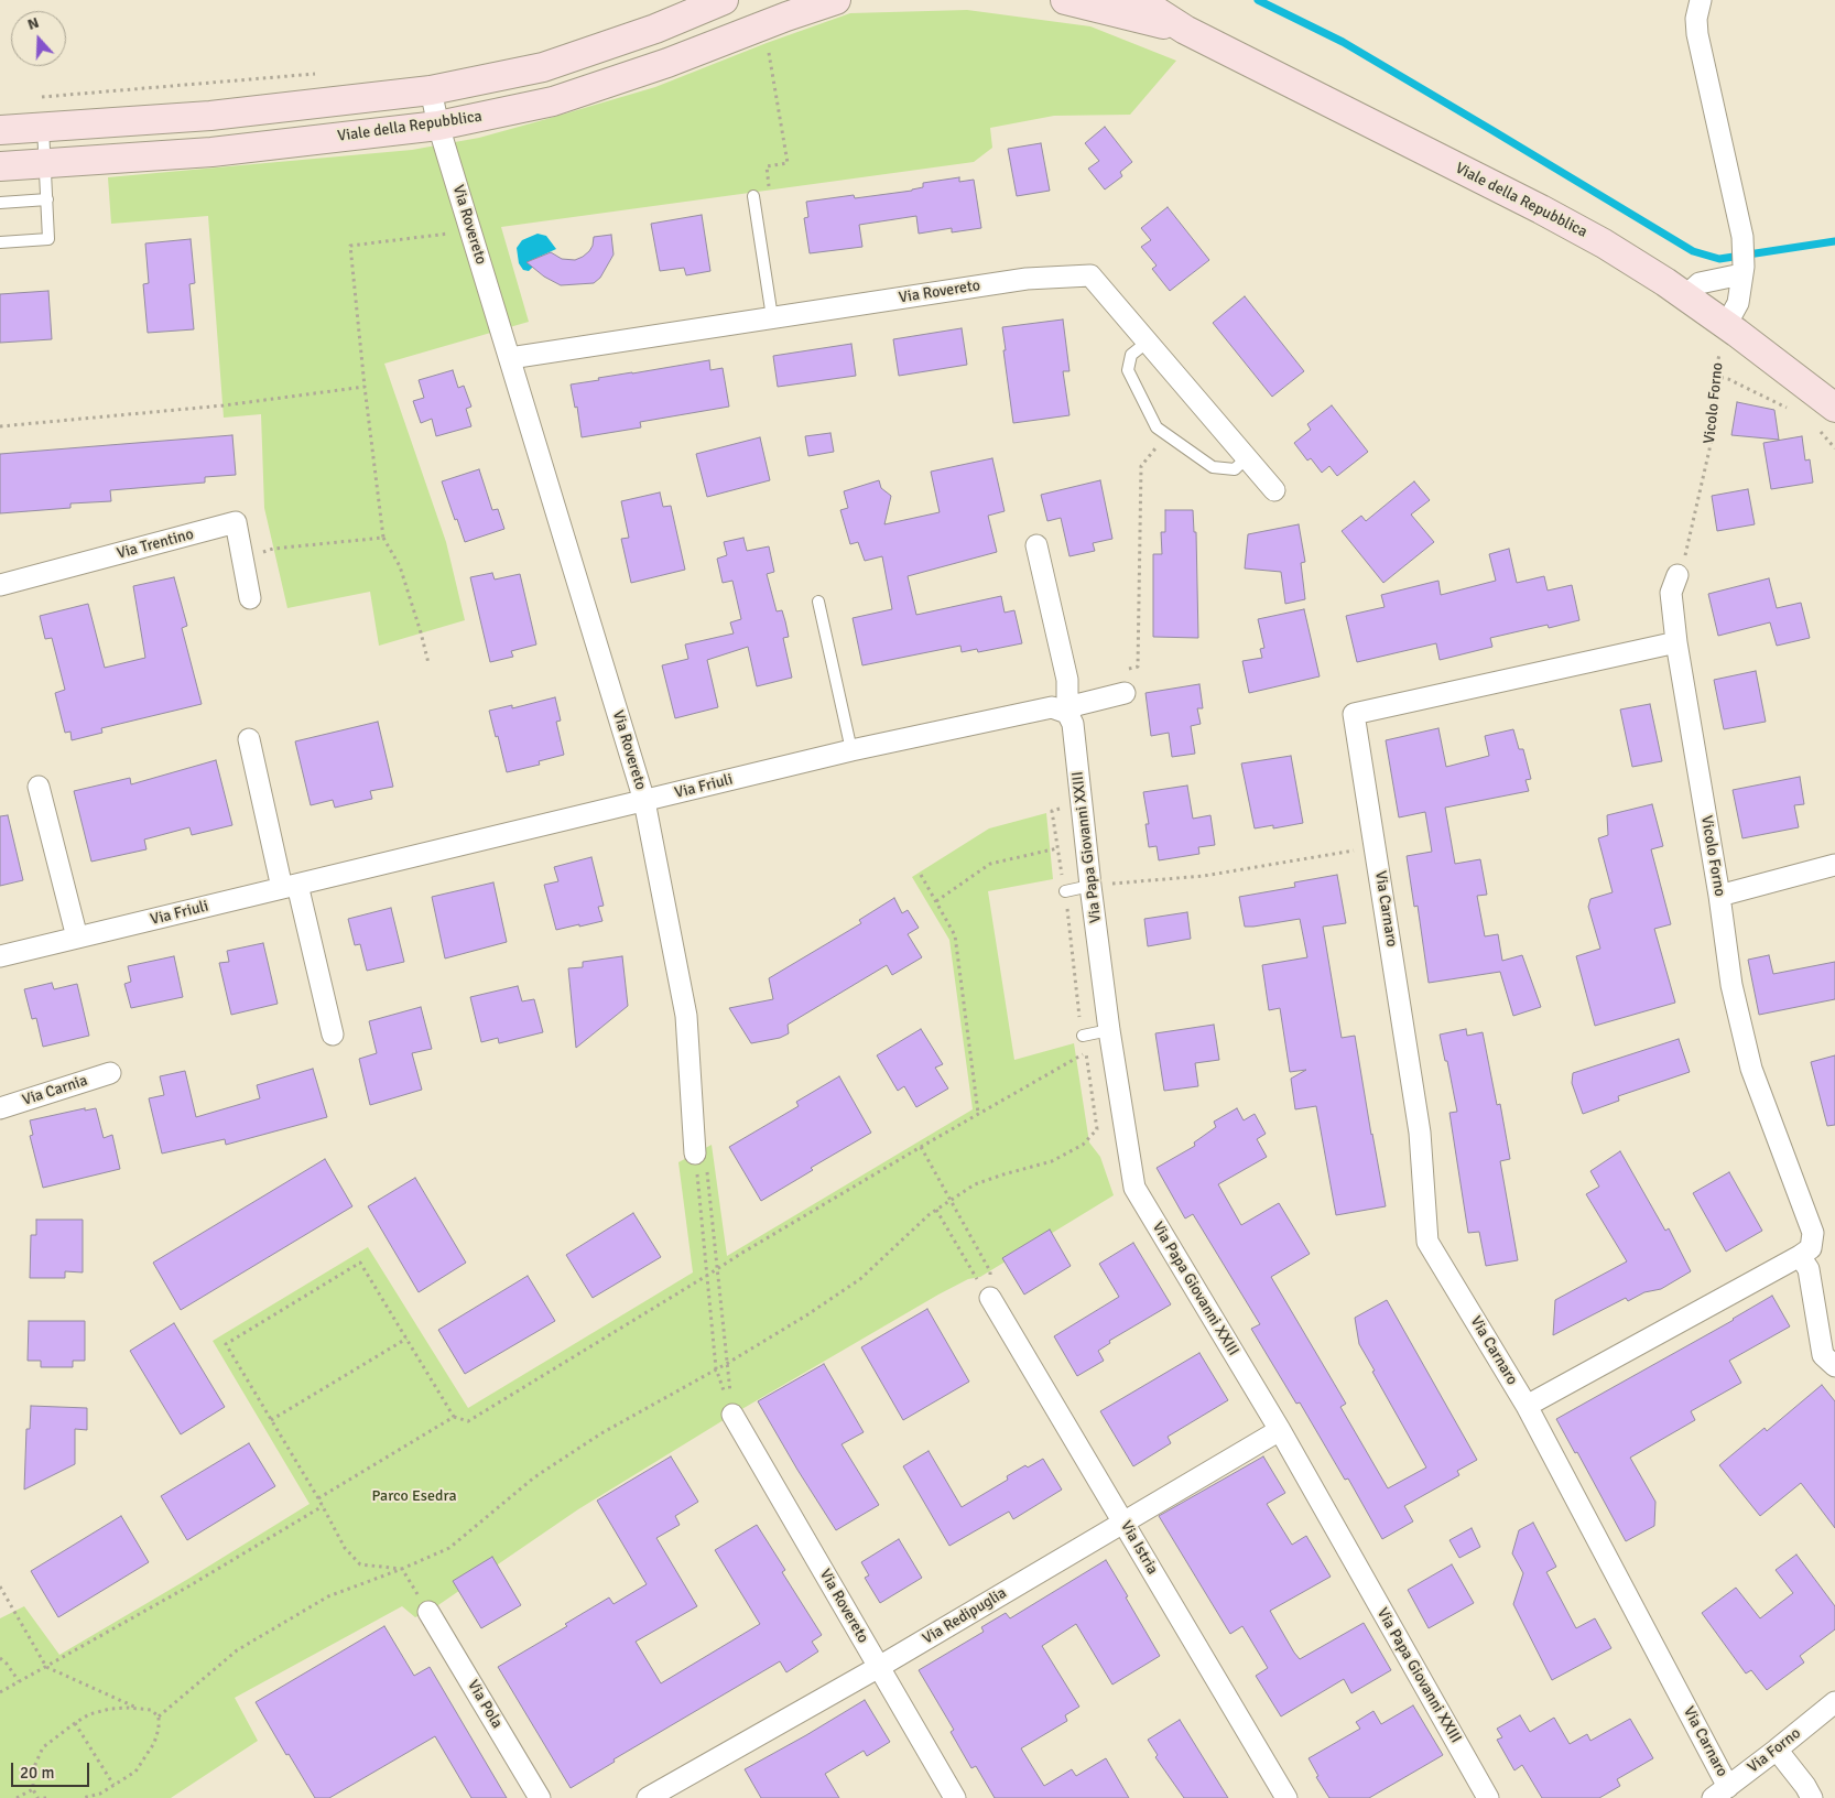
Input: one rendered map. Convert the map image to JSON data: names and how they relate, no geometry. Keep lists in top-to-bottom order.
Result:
{
  "streets": {
    "street": [
      "Viale della Repubblica",
      "Via Rovereto",
      "Vicolo Forno",
      "Via Trentino",
      "Via Friuli",
      "Via Papa Giovanni XXIII",
      "Via Carnaro",
      "Via Carnia",
      "Via Istria",
      "Via Redipuglia",
      "Via Pola",
      "Via Forno"
    ]
  },
  "crossings": [
    ["Viale della Repubblica", "Via Rovereto"],
    ["Viale della Repubblica", "Vicolo Forno"],
    ["Via Rovereto", "Via Friuli"],
    ["Via Rovereto", "Via Redipuglia"],
    ["Vicolo Forno", "Via Carnaro"],
    ["Via Friuli", "Via Papa Giovanni XXIII"],
    ["Via Papa Giovanni XXIII", "Via Redipuglia"],
    ["Via Carnaro", "Via Forno"],
    ["Via Istria", "Via Redipuglia"]
  ],
  "parks": ["Parco Esedra"],
  "scale_bar": "20 m",
  "north": "top"
}
